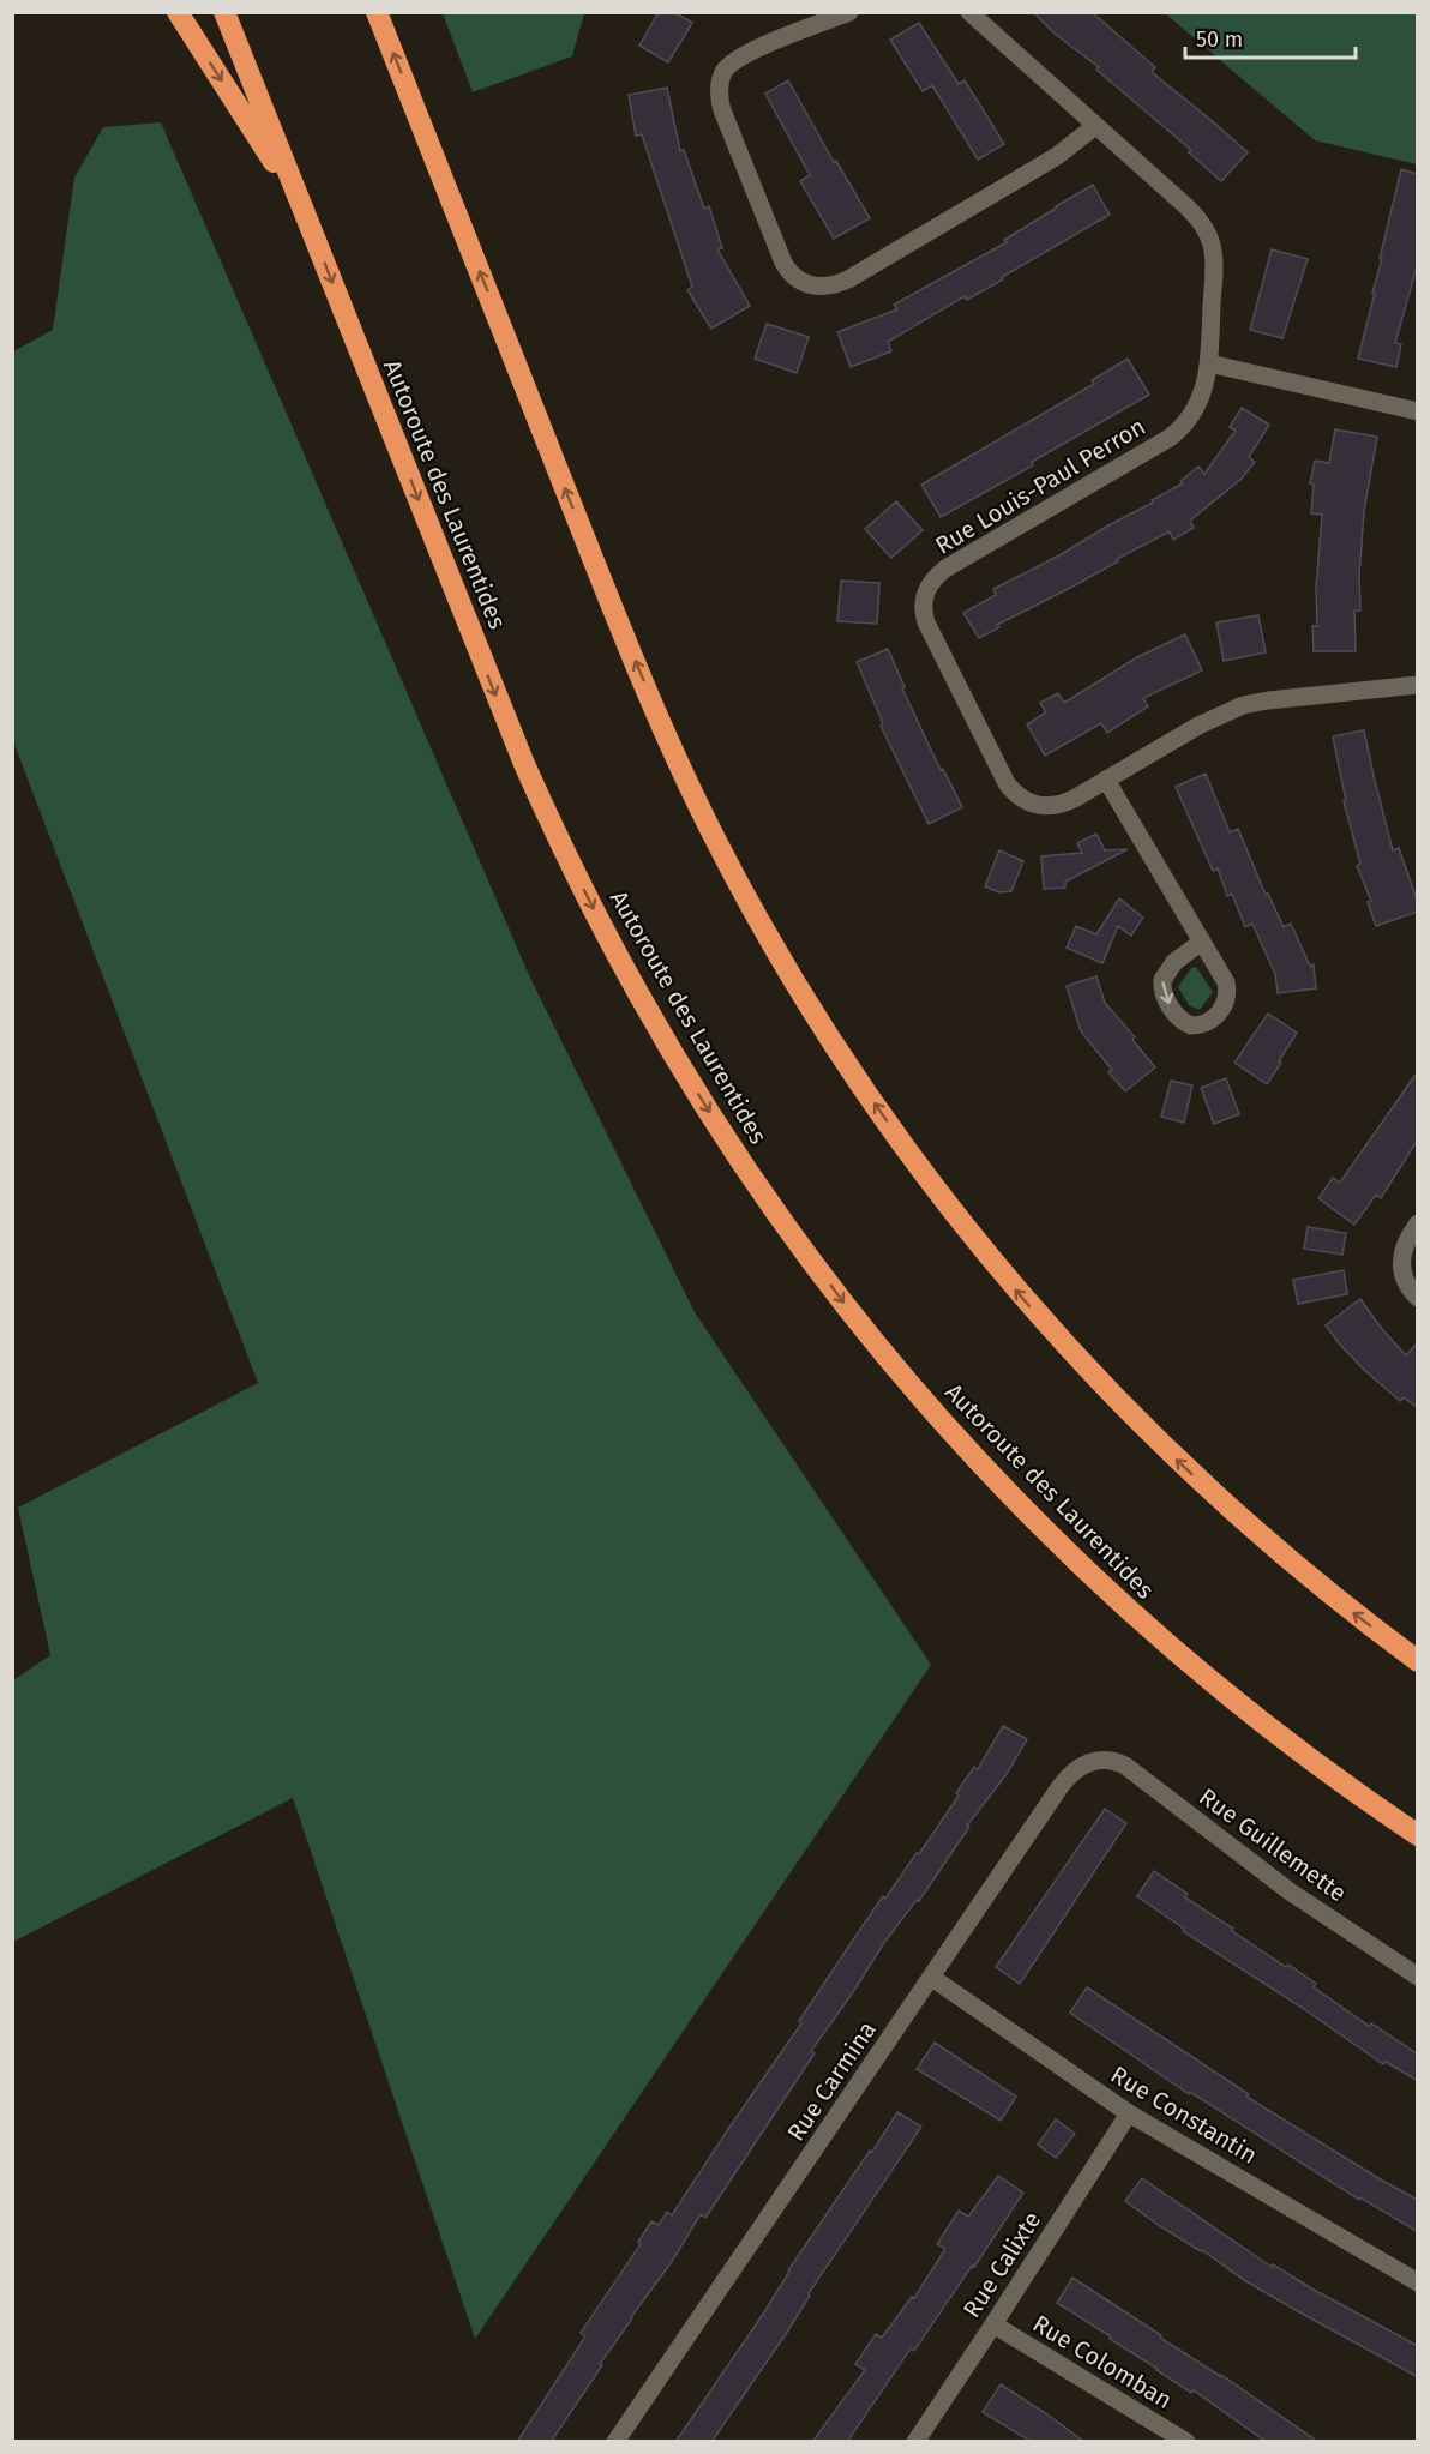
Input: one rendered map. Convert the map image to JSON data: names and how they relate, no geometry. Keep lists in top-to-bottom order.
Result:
{
  "streets": {
    "highway": ["Autoroute des Laurentides"],
    "street": [
      "Rue Louis-Paul Perron",
      "Rue Guillemette",
      "Rue Carmina",
      "Rue Constantin",
      "Rue Calixte",
      "Rue Colomban"
    ]
  },
  "crossings": [
    ["Rue Guillemette", "Rue Carmina"],
    ["Rue Carmina", "Rue Constantin"],
    ["Rue Constantin", "Rue Calixte"],
    ["Rue Calixte", "Rue Colomban"]
  ],
  "scale_bar": "50 m"
}
